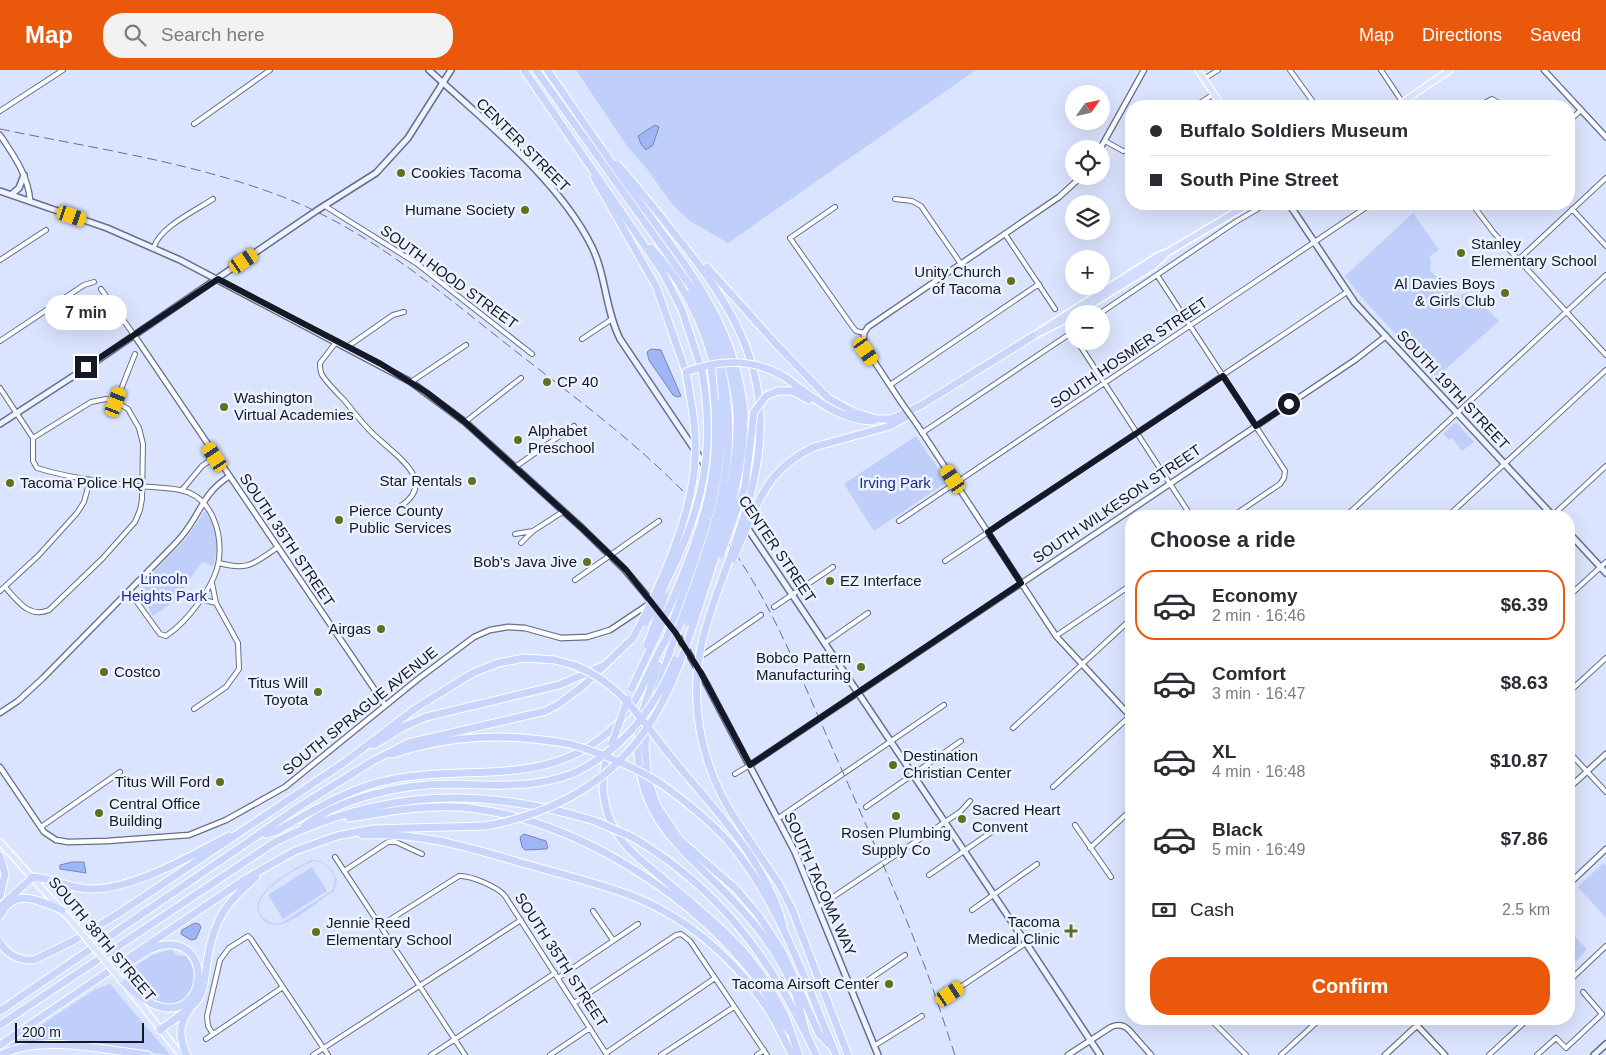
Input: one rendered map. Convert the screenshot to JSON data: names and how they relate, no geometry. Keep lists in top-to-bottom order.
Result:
{
  "streets": {
    "main road": [
      "CENTER STREET",
      "SOUTH 19TH STREET",
      "SOUTH TACOMA WAY",
      "SOUTH 38TH STREET"
    ],
    "street": [
      "SOUTH HOOD STREET",
      "SOUTH HOSMER STREET",
      "SOUTH WILKESON STREET",
      "SOUTH 35TH STREET",
      "SOUTH SPRAGUE AVENUE"
    ]
  },
  "crossings": [
    ["CENTER STREET", "SOUTH WILKESON STREET"],
    ["SOUTH HOSMER STREET", "SOUTH 19TH STREET"],
    ["SOUTH 19TH STREET", "SOUTH WILKESON STREET"],
    ["SOUTH WILKESON STREET", "SOUTH TACOMA WAY"],
    ["SOUTH 35TH STREET", "SOUTH SPRAGUE AVENUE"],
    ["SOUTH SPRAGUE AVENUE", "SOUTH TACOMA WAY"]
  ],
  "parks": ["Irving Park", "Lincoln Heights Park"],
  "places": {
    "other": [
      "Cookies Tacoma",
      "Humane Society",
      "Stanley Elementary School",
      "Unity Church of Tacoma",
      "Al Davies Boys & Girls Club",
      "CP 40",
      "Washington Virtual Academies",
      "Alphabet Preschool",
      "Star Rentals",
      "Tacoma Police HQ",
      "Pierce County Public Services",
      "Bob's Java Jive",
      "EZ Interface",
      "Airgas",
      "Bobco Pattern Manufacturing",
      "Costco",
      "Titus Will Toyota",
      "Destination Christian Center",
      "Titus Will Ford",
      "Central Office Building",
      "Rosen Plumbing Supply Co",
      "Sacred Heart Convent",
      "Jennie Reed Elementary School",
      "Tacoma Airsoft Center"
    ],
    "health": ["Tacoma Medical Clinic"]
  },
  "scale_bar": "200 m",
  "north": "top right",
  "page": {
    "header": "Map",
    "search": "Search here",
    "nav": ["Map", "Directions", "Saved"],
    "map_buttons": ["+", "−"],
    "banner": ["Buffalo Soldiers Museum", "South Pine Street"],
    "bubble": "7 min",
    "heading": "Choose a ride",
    "list": [
      {
        "name": "Economy",
        "note": "2 min · 16:46",
        "value": "$6.39"
      },
      {
        "name": "Comfort",
        "note": "3 min · 16:47",
        "value": "$8.63"
      },
      {
        "name": "XL",
        "note": "4 min · 16:48",
        "value": "$10.87"
      },
      {
        "name": "Black",
        "note": "5 min · 16:49",
        "value": "$7.86"
      }
    ],
    "pay": ["Cash", "2.5 km"],
    "buttons": "Confirm",
    "scale": "200 m"
  }
}
